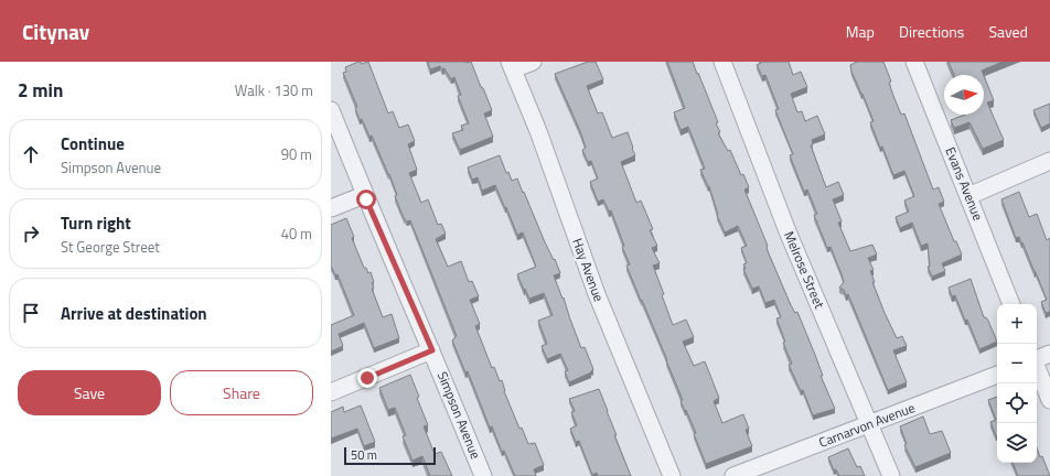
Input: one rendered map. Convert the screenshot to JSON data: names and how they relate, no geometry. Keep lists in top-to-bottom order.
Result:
{
  "streets": {
    "street": [
      "Evans Avenue",
      "Hay Avenue",
      "Melrose Street",
      "Simpson Avenue",
      "Carnarvon Avenue"
    ]
  },
  "crossings": [
    ["Melrose Street", "Carnarvon Avenue"]
  ],
  "scale_bar": "50 m",
  "north": "right",
  "page": {
    "header": "Citynav",
    "nav": ["Map", "Directions", "Saved"],
    "heading": ["2 min", "Walk · 130 m"],
    "list": [
      ["Continue", "Simpson Avenue", "90 m"],
      ["Turn right", "St George Street", "40 m"],
      "Arrive at destination"
    ],
    "map_buttons": ["+", "−"],
    "buttons": ["Save", "Share"],
    "scale": "50 m"
  }
}
